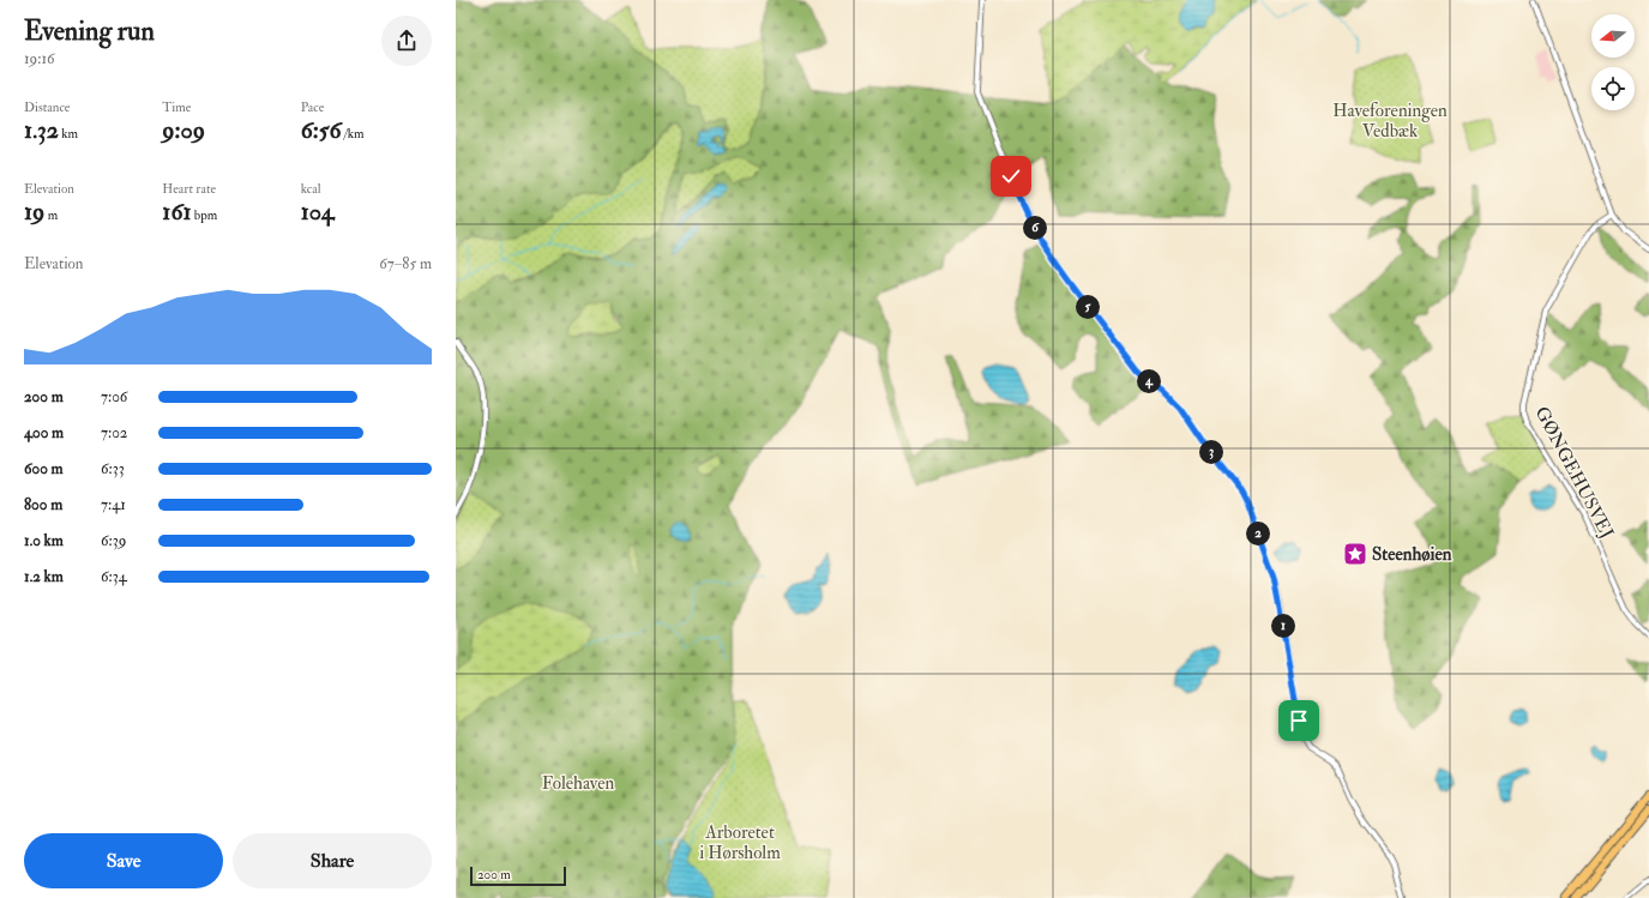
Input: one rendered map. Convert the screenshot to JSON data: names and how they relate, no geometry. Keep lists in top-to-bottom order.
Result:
{
  "streets": {
    "street": ["GØNGEHUSVEJ"]
  },
  "parks": ["Haveforeningen Vedbæk", "Folehaven", "Arboretet i Hørsholm"],
  "places": {
    "place": ["Steenhøien"]
  },
  "scale_bar": "200 m",
  "north": "left",
  "page": {
    "heading": ["Evening run", "19:16"],
    "stats": [
      ["Distance", "1.32 km"],
      ["Time", "9:09"],
      ["Pace", "6:56 /km"],
      ["Elevation", "19 m"],
      ["Heart rate", "161 bpm"],
      ["kcal", "104"]
    ],
    "pins": [
      "6",
      "5",
      "4",
      "3",
      "2",
      "1"
    ],
    "chart": ["Elevation", "67–85 m"],
    "list": [
      {
        "name": "200 m",
        "note": "7:06"
      },
      {
        "name": "400 m",
        "note": "7:02"
      },
      {
        "name": "600 m",
        "note": "6:33"
      },
      {
        "name": "800 m",
        "note": "7:41"
      },
      {
        "name": "1.0 km",
        "note": "6:39"
      },
      {
        "name": "1.2 km",
        "note": "6:34"
      }
    ],
    "buttons": ["Save", "Share"],
    "scale": "200 m"
  }
}
